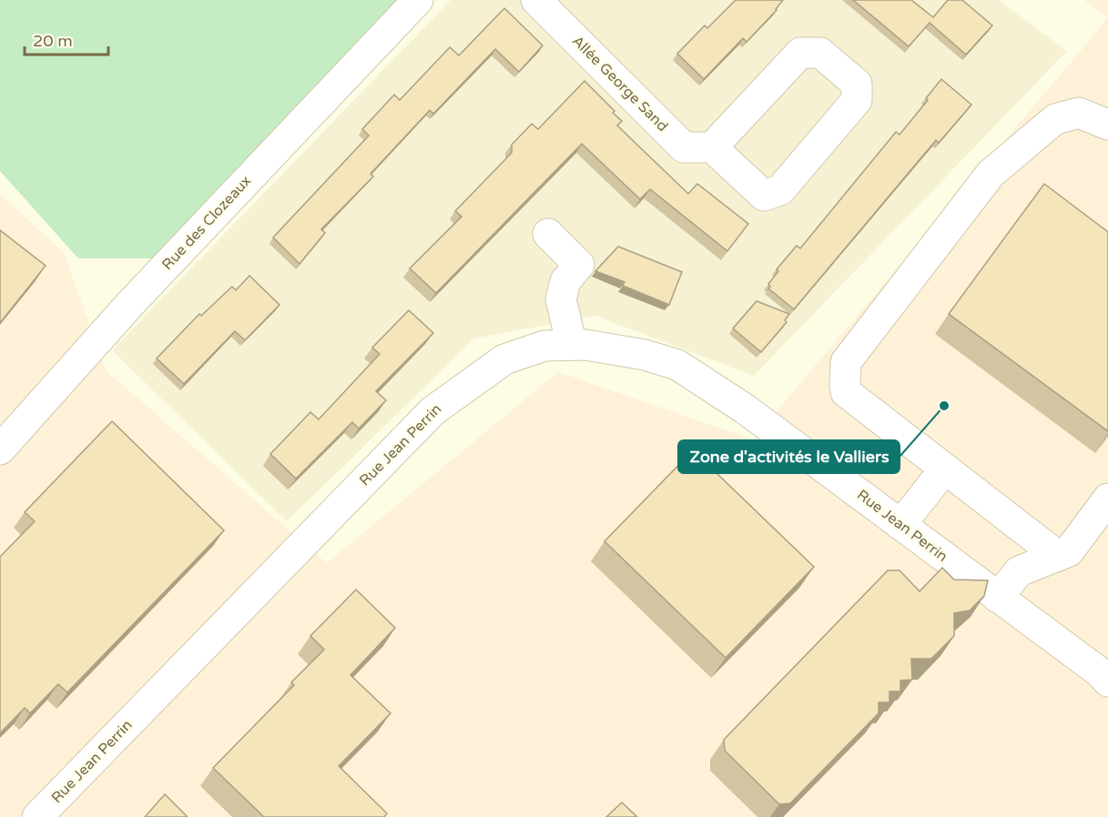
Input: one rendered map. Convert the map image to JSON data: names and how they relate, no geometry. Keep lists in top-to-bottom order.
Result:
{
  "streets": {
    "street": ["Allée George Sand", "Rue des Clozeaux", "Rue Jean Perrin"]
  },
  "places": ["Zone d'activités le Valliers"],
  "scale_bar": "20 m"
}
